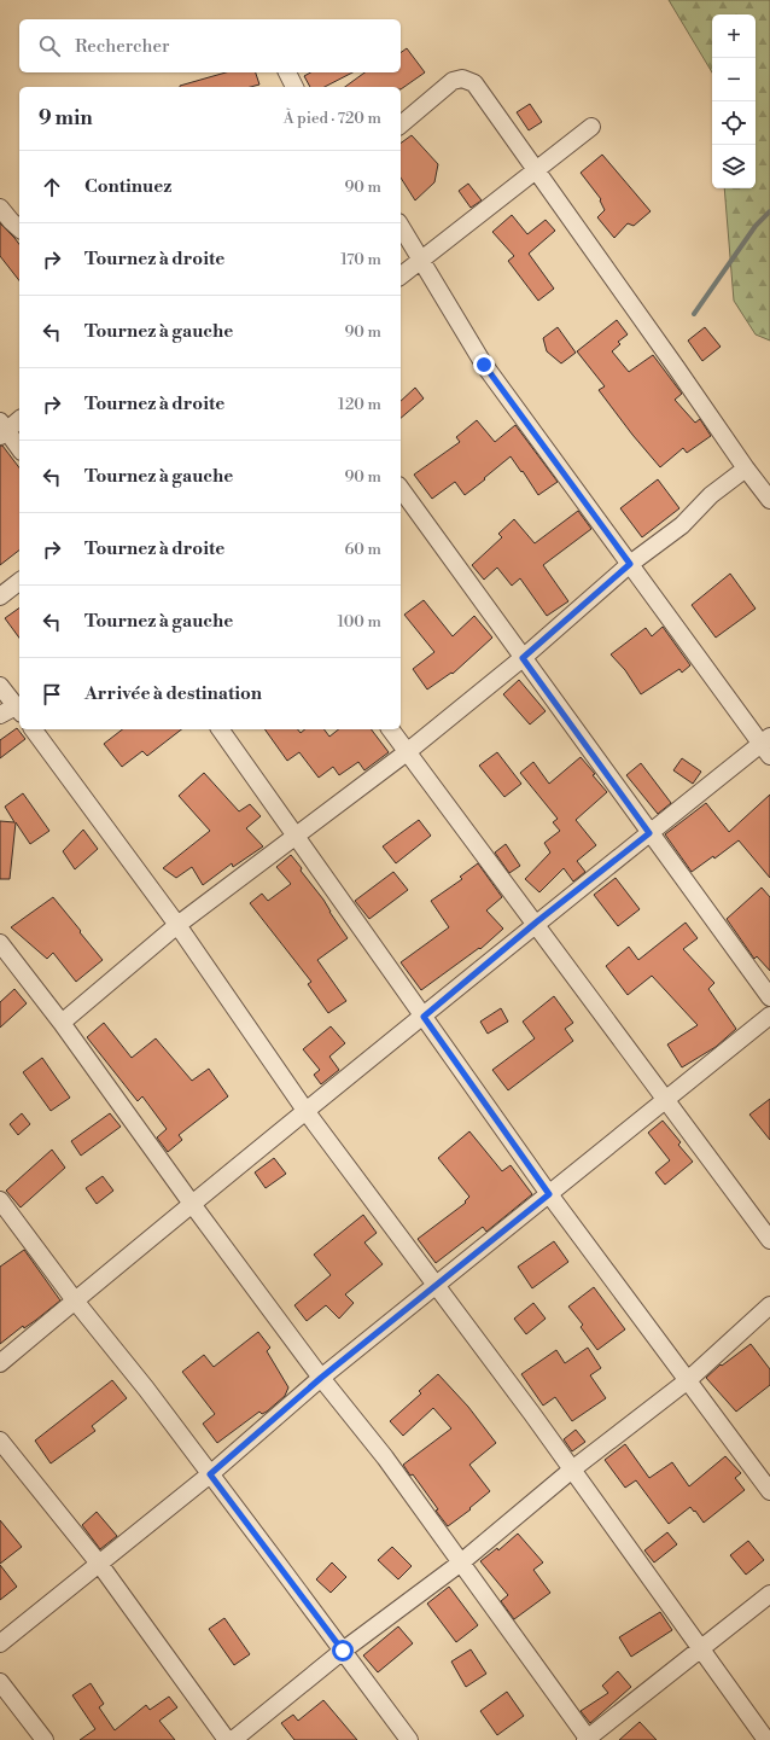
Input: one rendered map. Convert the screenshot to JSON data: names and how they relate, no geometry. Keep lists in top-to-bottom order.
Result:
{
  "page": {
    "map_buttons": ["+", "−"],
    "search": "Rechercher",
    "heading": ["9 min", "À pied · 720 m"],
    "list": [
      ["Continuez", "90 m"],
      ["Tournez à droite", "170 m"],
      ["Tournez à gauche", "90 m"],
      ["Tournez à droite", "120 m"],
      ["Tournez à gauche", "90 m"],
      ["Tournez à droite", "60 m"],
      ["Tournez à gauche", "100 m"],
      "Arrivée à destination"
    ]
  }
}
